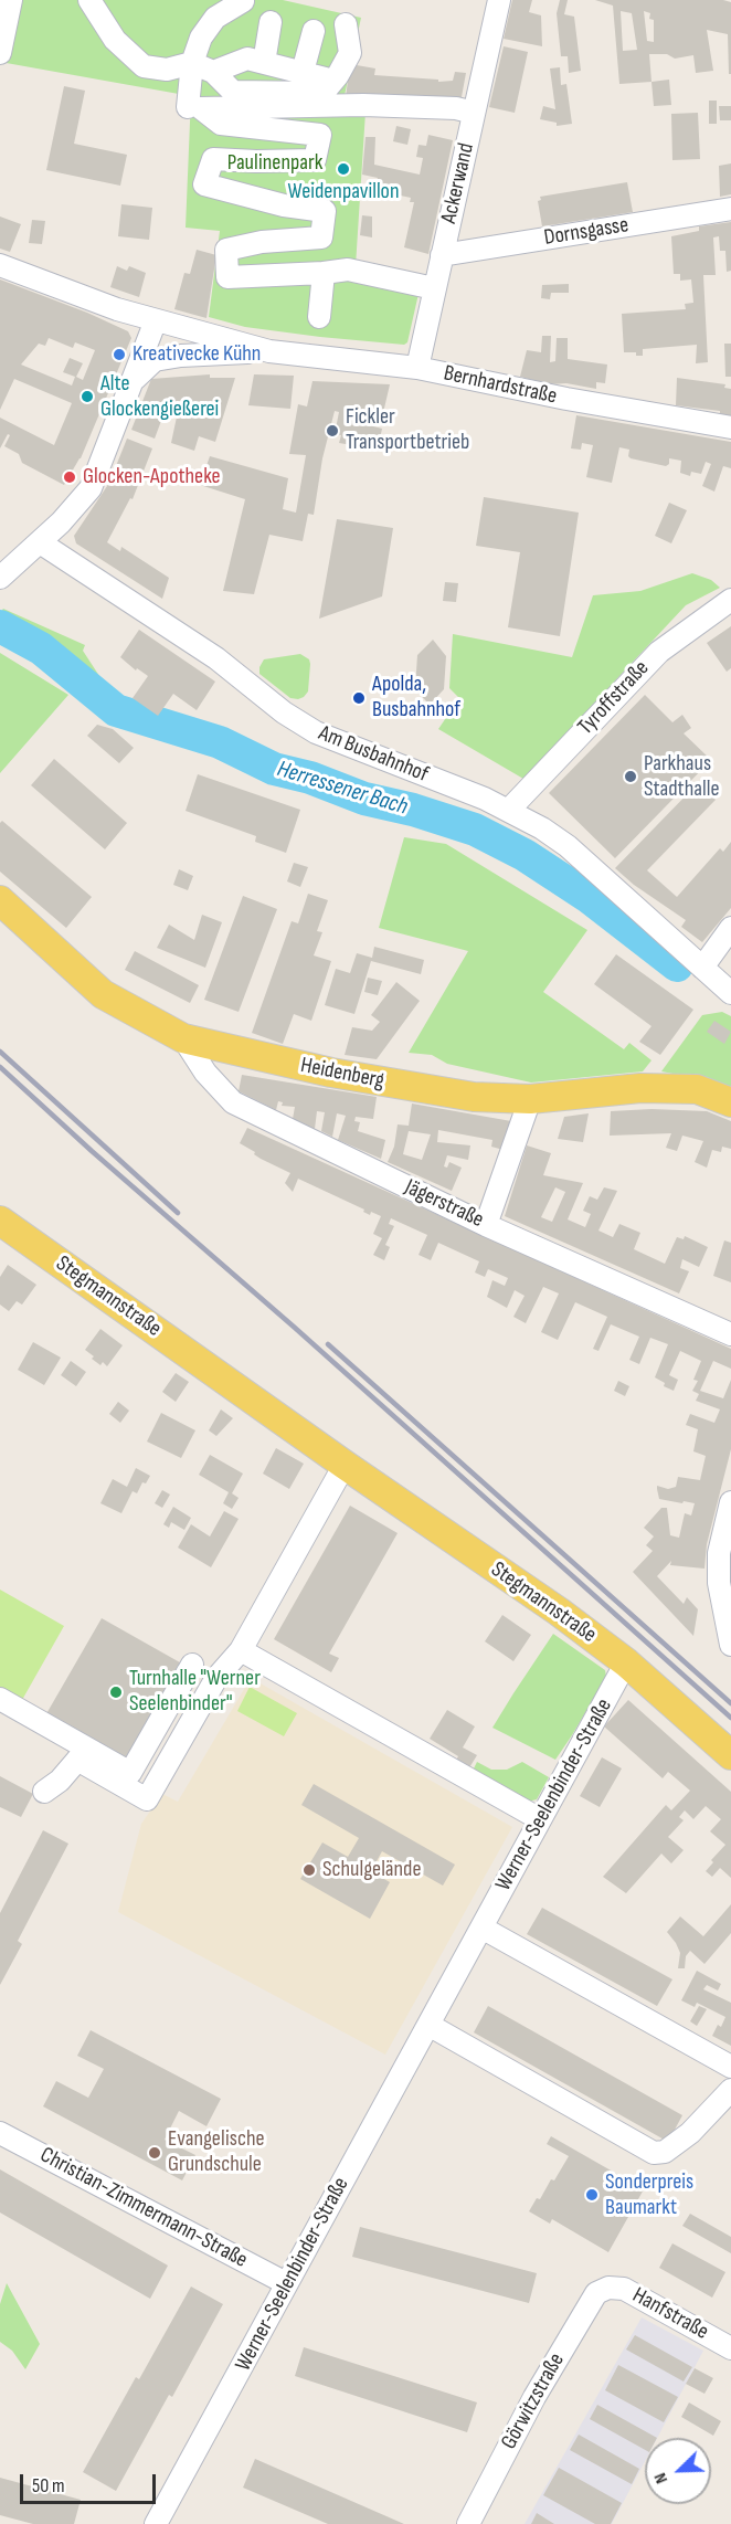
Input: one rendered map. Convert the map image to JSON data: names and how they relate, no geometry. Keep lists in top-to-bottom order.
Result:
{
  "streets": {
    "main road": ["Heidenberg", "Stegmannstraße"],
    "street": [
      "Ackerwand",
      "Dornsgasse",
      "Bernhardstraße",
      "Tyroffstraße",
      "Am Busbahnhof",
      "Jägerstraße",
      "Werner-Seelenbinder-Straße",
      "Christian-Zimmermann-Straße",
      "Hanfstraße",
      "Görwitzstraße"
    ]
  },
  "crossings": [
    ["Ackerwand", "Dornsgasse"],
    ["Ackerwand", "Bernhardstraße"],
    ["Tyroffstraße", "Am Busbahnhof"],
    ["Heidenberg", "Jägerstraße"],
    ["Stegmannstraße", "Werner-Seelenbinder-Straße"],
    ["Werner-Seelenbinder-Straße", "Christian-Zimmermann-Straße"],
    ["Hanfstraße", "Görwitzstraße"]
  ],
  "water": ["Herressener Bach"],
  "parks": ["Paulinenpark"],
  "places": [
    "Weidenpavillon",
    "Kreativecke Kühn",
    "Alte Glockengießerei",
    "Fickler Transportbetrieb",
    "Glocken-Apotheke",
    "Apolda, Busbahnhof",
    "Parkhaus Stadthalle",
    "Turnhalle \"Werner Seelenbinder\"",
    "Schulgelände",
    "Evangelische Grundschule",
    "Sonderpreis Baumarkt"
  ],
  "scale_bar": "50 m",
  "north": "bottom left"
}
